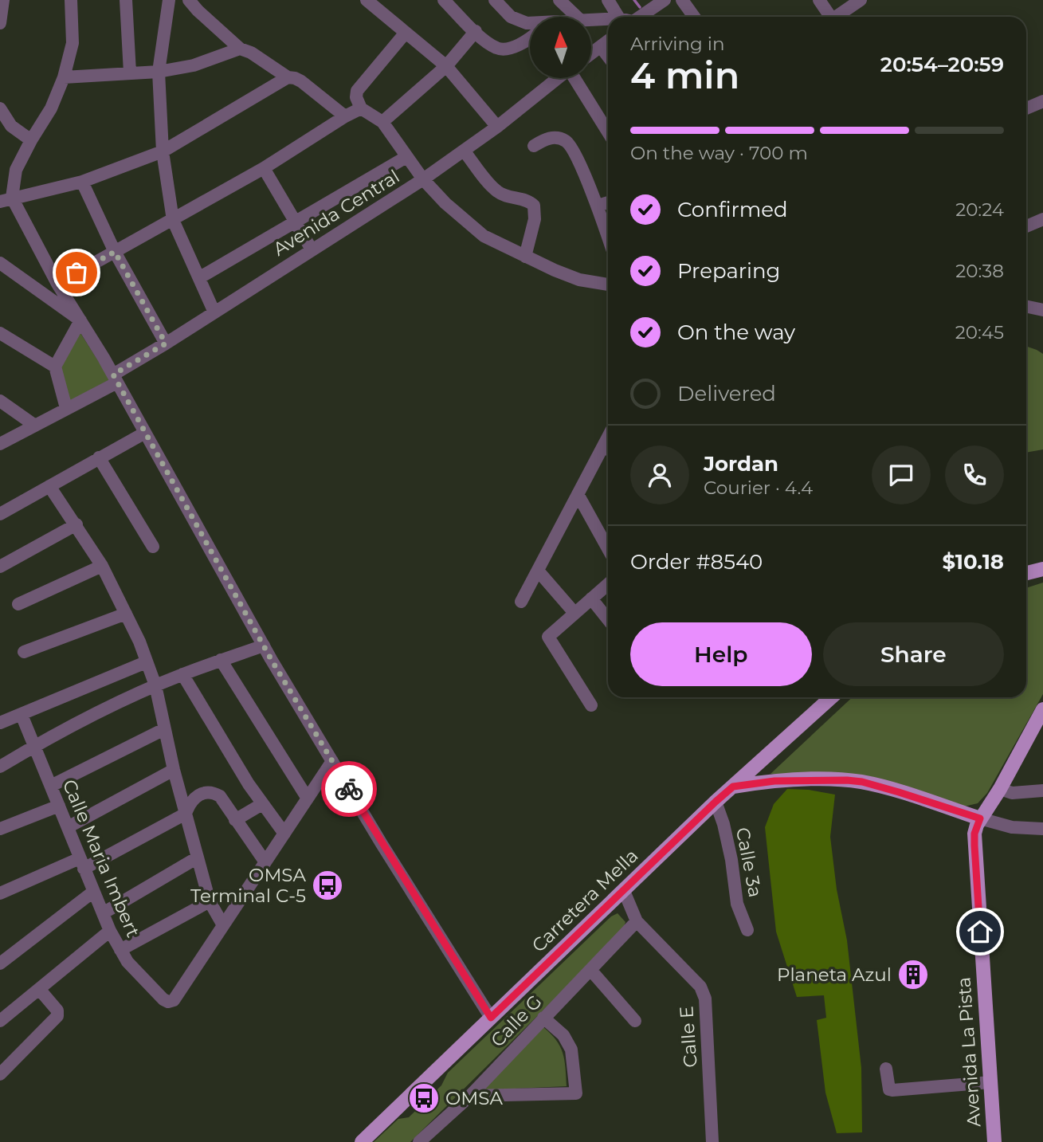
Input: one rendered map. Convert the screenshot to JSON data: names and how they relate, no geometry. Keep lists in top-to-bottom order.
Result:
{
  "streets": {
    "main road": ["Carretera Mella", "Avenida La Pista"],
    "street": [
      "Avenida Central",
      "Calle Maria Imbert",
      "Calle 3a",
      "Calle G",
      "Calle E"
    ]
  },
  "crossings": [
    ["Calle 3a", "Carretera Mella"],
    ["Carretera Mella", "Calle E"],
    ["Calle G", "Calle E"]
  ],
  "places": {
    "bus stop": ["OMSA Terminal C-5", "OMSA"],
    "building": ["Planeta Azul"]
  },
  "north": "top",
  "page": {
    "heading": ["4 min", "Arriving in", "20:54–20:59"],
    "panel": [
      "Jordan",
      "Courier · 4.4",
      "Order #8540",
      "$10.18"
    ],
    "bar": "On the way · 700 m",
    "list": [
      ["Confirmed", "20:24"],
      ["Preparing", "20:38"],
      ["On the way", "20:45"],
      "Delivered"
    ],
    "buttons": ["Help", "Share"]
  }
}
